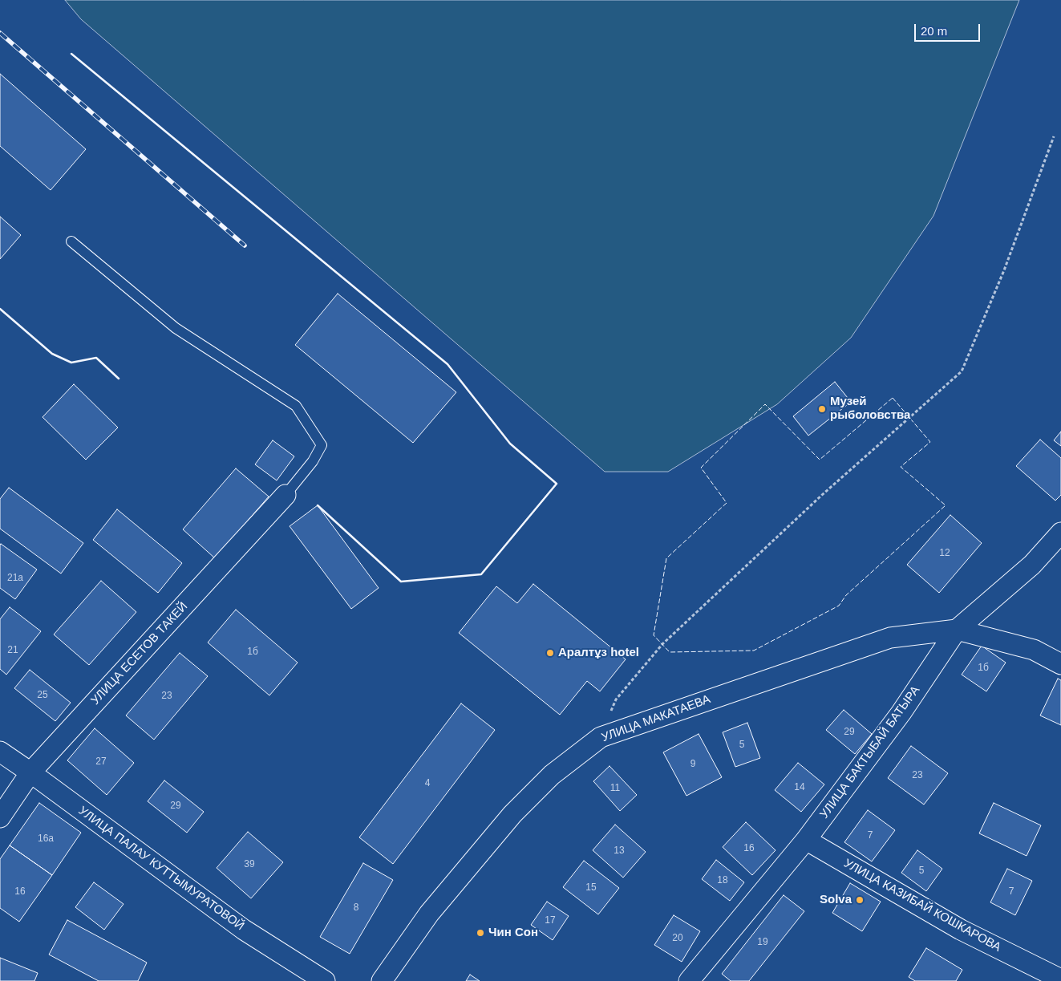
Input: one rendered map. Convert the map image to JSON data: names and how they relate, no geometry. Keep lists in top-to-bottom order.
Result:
{
  "streets": {
    "street": [
      "УЛИЦА ЕСЕТОВ ТАКЕЙ",
      "УЛИЦА МАКАТАЕВА",
      "УЛИЦА БАКТЫБАЙ БАТЫРА",
      "УЛИЦА ПАЛАУ КУТТЫМУРАТОВОЙ",
      "УЛИЦА КАЗИБАЙ КОШКАРОВА"
    ]
  },
  "crossings": [
    ["УЛИЦА ЕСЕТОВ ТАКЕЙ", "УЛИЦА ПАЛАУ КУТТЫМУРАТОВОЙ"],
    ["УЛИЦА МАКАТАЕВА", "УЛИЦА БАКТЫБАЙ БАТЫРА"],
    ["УЛИЦА БАКТЫБАЙ БАТЫРА", "УЛИЦА КАЗИБАЙ КОШКАРОВА"]
  ],
  "places": [
    "Музей рыболовства",
    "Аралтұз hotel",
    "Solva",
    "Чин Сон"
  ],
  "house_numbers": [
    "12",
    "21а",
    "21",
    "1б",
    "1б",
    "25",
    "23",
    "29",
    "5",
    "27",
    "9",
    "23",
    "4",
    "14",
    "11",
    "29",
    "7",
    "16а",
    "16",
    "13",
    "39",
    "5",
    "18",
    "15",
    "16",
    "7",
    "8",
    "17",
    "20",
    "19"
  ],
  "scale_bar": "20 m"
}
